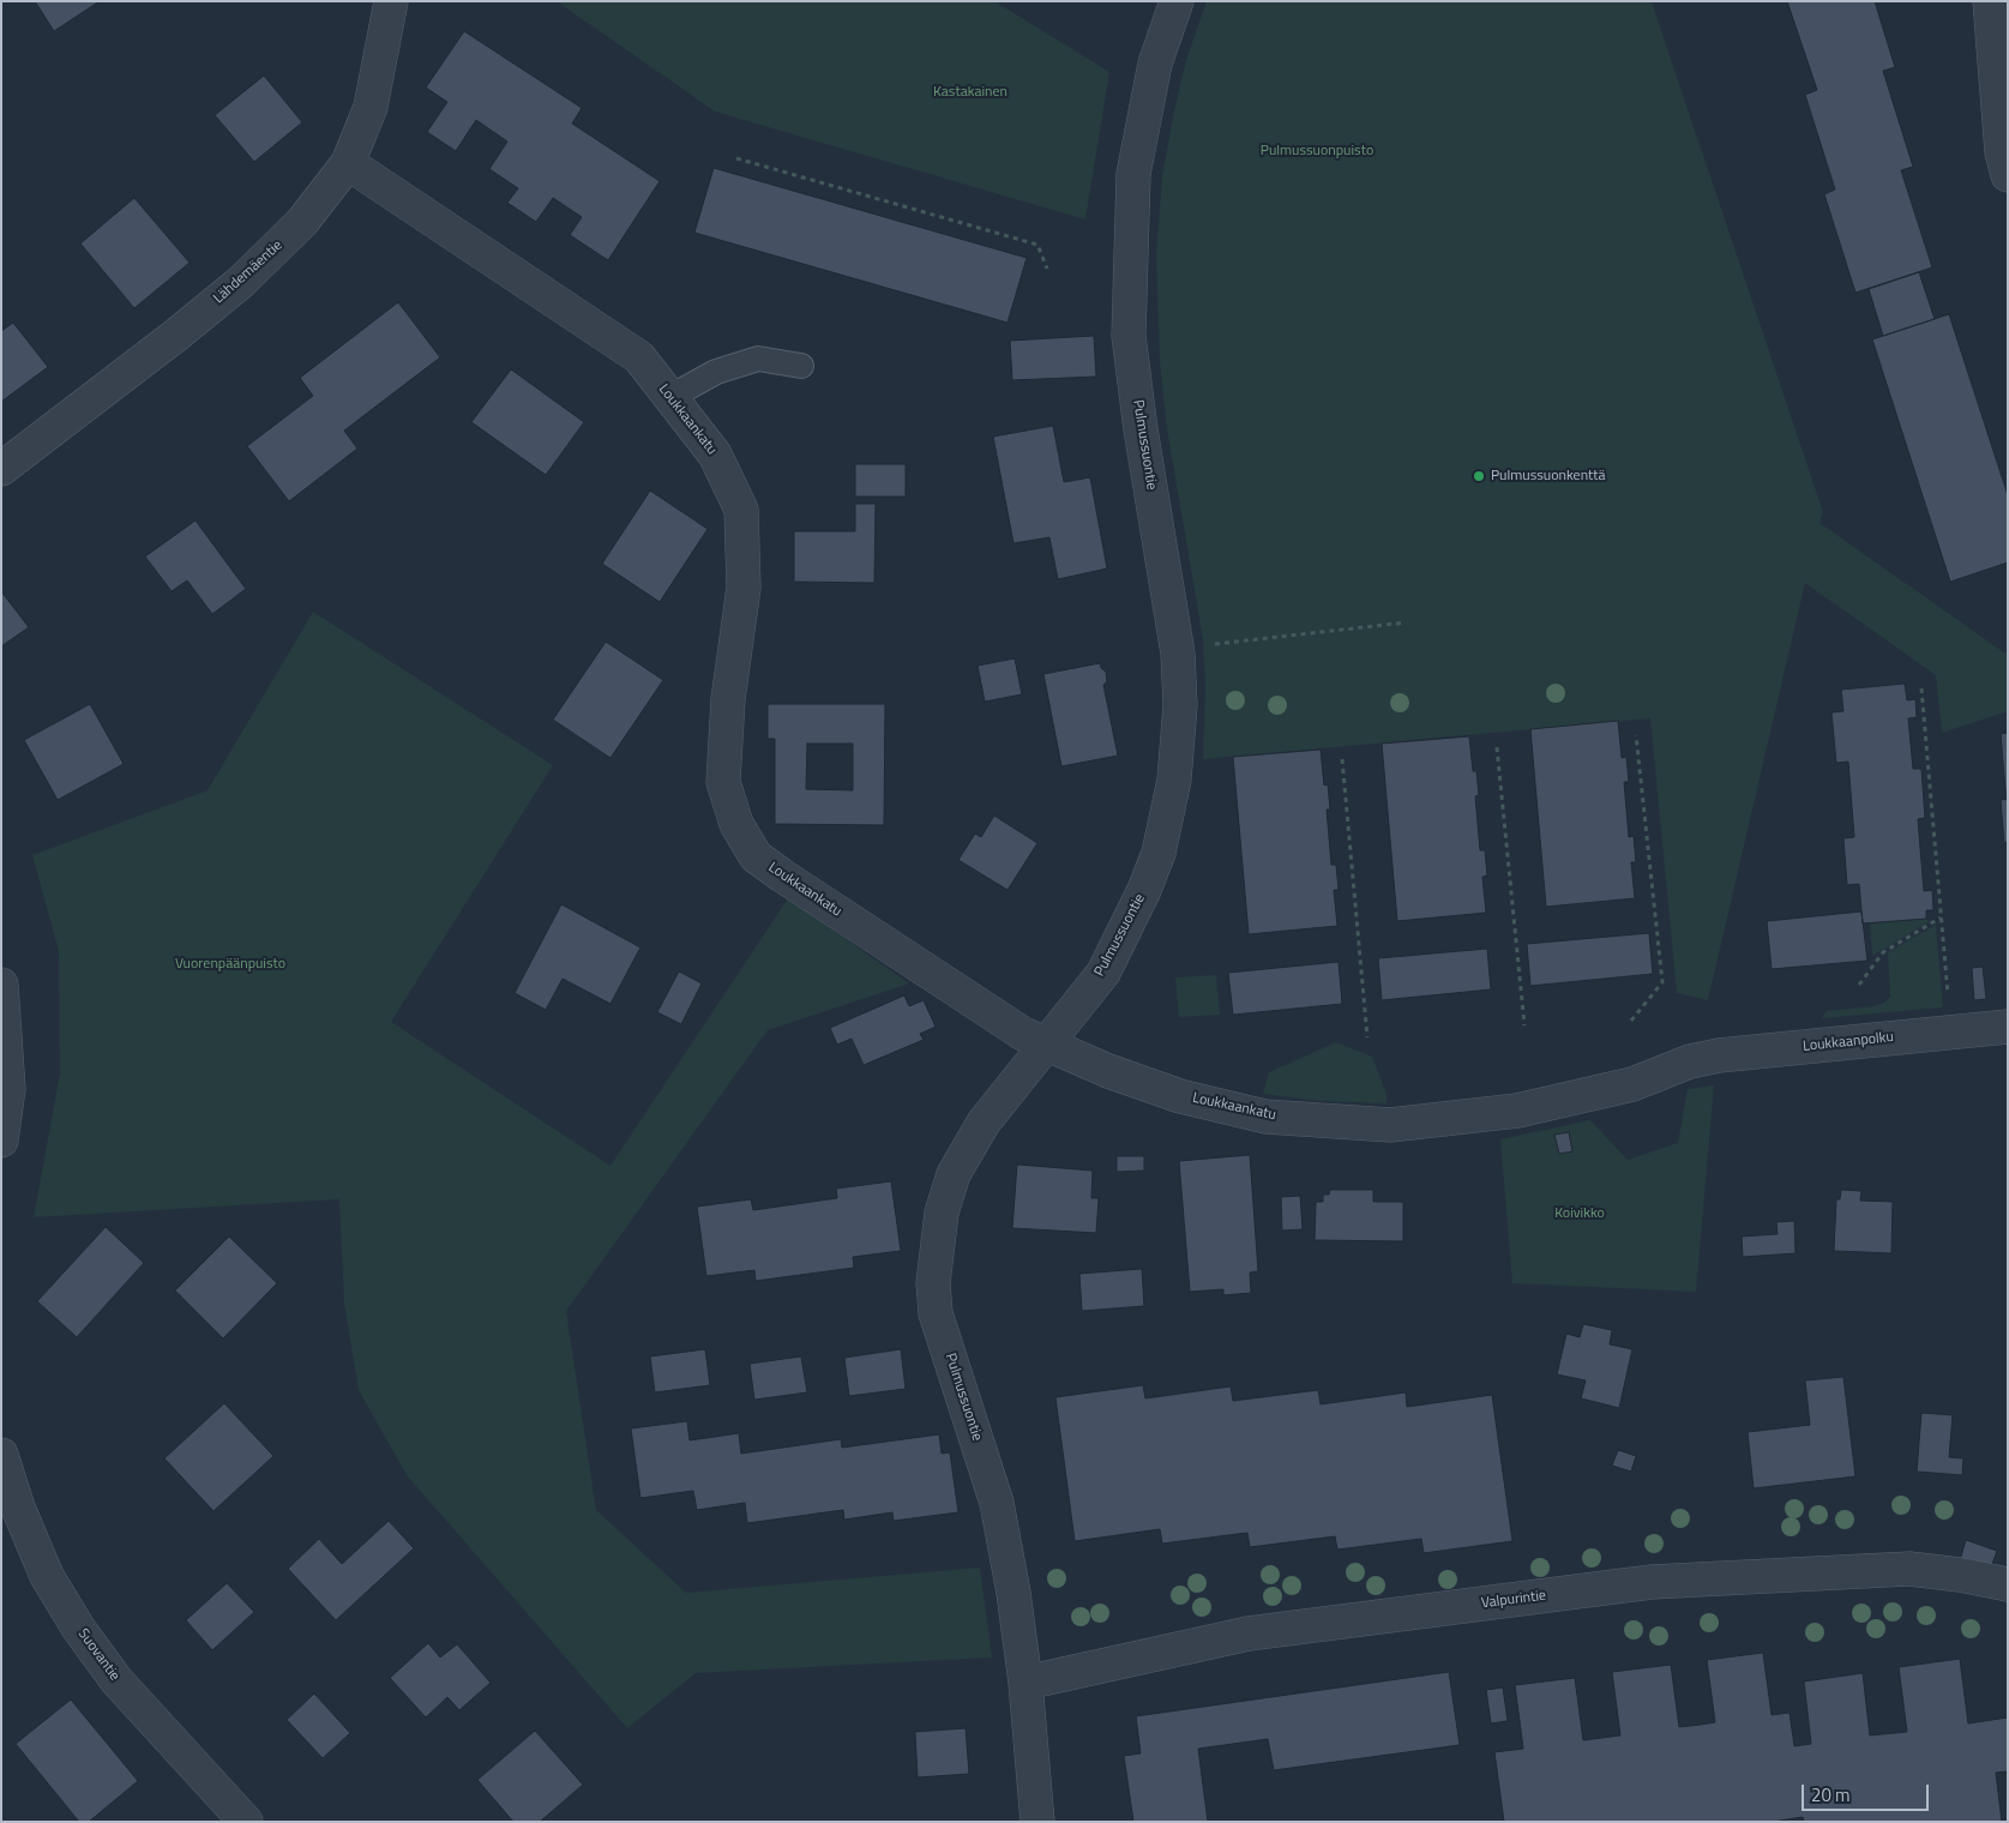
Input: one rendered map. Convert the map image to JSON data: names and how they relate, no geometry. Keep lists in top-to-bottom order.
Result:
{
  "streets": {
    "street": [
      "Lähdemäentie",
      "Loukkaankatu",
      "Pulmussuontie",
      "Loukkaanpolku",
      "Valpurintie",
      "Suovantie"
    ]
  },
  "crossings": [
    ["Lähdemäentie", "Loukkaankatu"],
    ["Loukkaankatu", "Pulmussuontie"],
    ["Loukkaankatu", "Loukkaanpolku"],
    ["Pulmussuontie", "Valpurintie"]
  ],
  "parks": [
    "Kastakainen",
    "Pulmussuonpuisto",
    "Vuorenpäänpuisto",
    "Koivikko"
  ],
  "places": ["Pulmussuonkenttä"],
  "scale_bar": "20 m"
}
